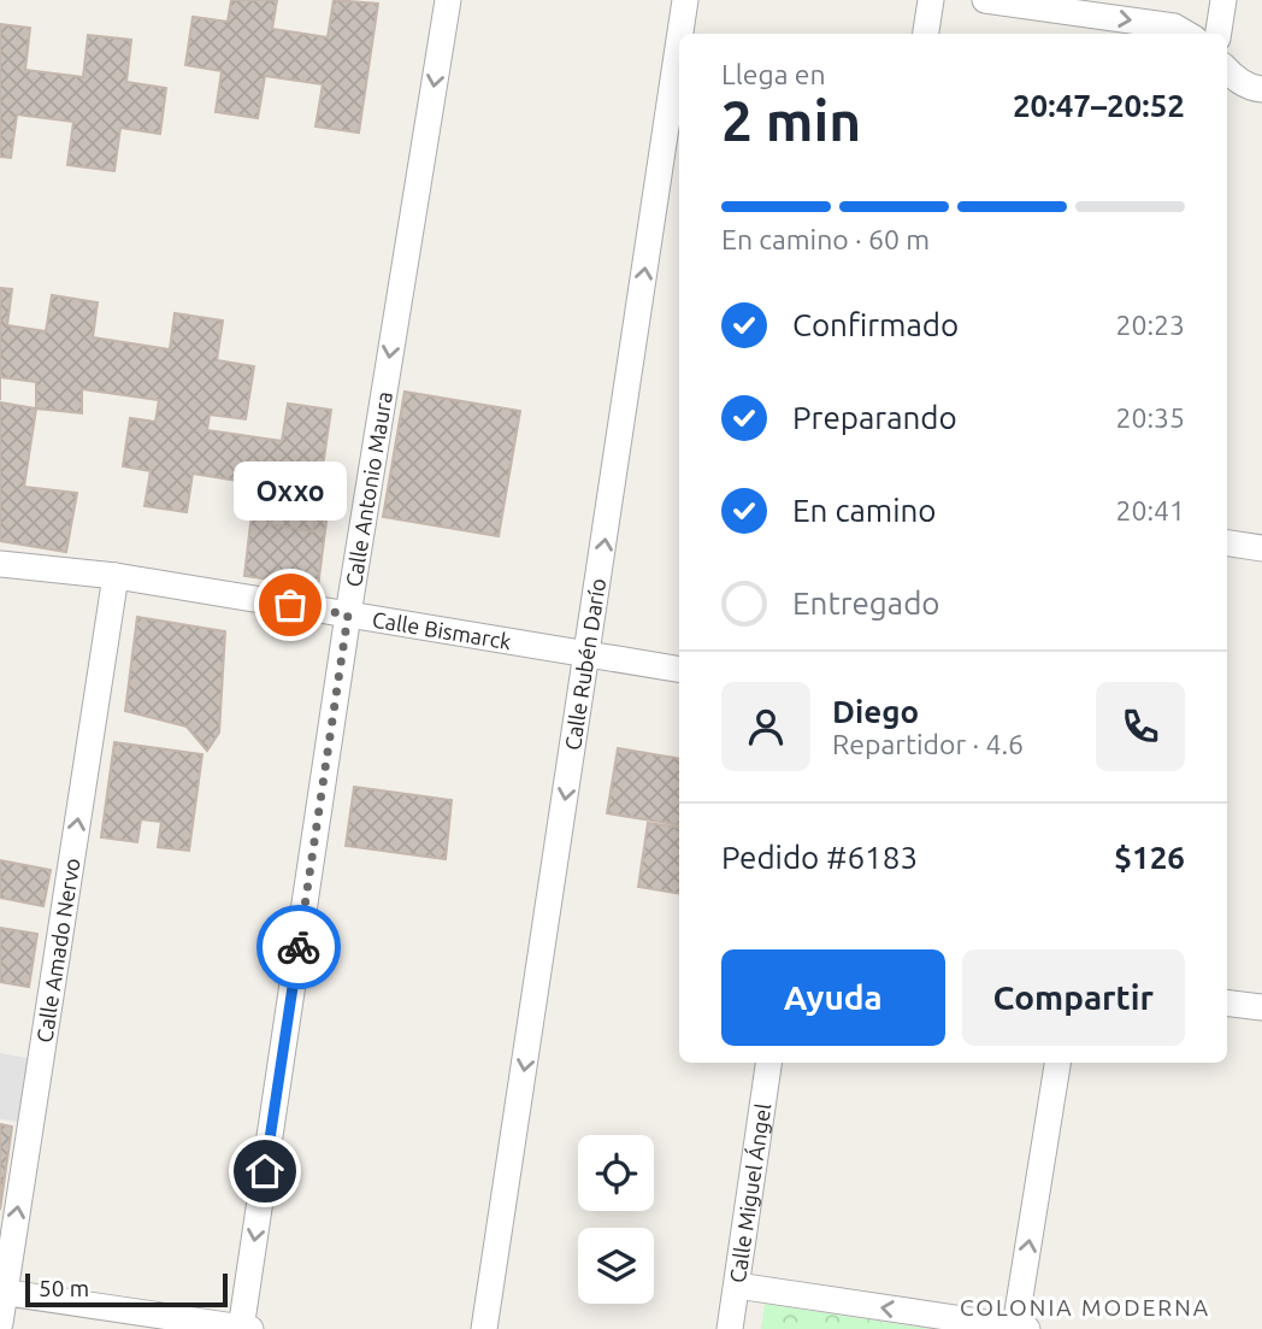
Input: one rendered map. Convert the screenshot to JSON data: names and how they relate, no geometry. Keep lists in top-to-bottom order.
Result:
{
  "streets": {
    "street": [
      "Calle Antonio Maura",
      "Calle Bismarck",
      "Calle Rubén Darío",
      "Calle Amado Nervo",
      "Calle Miguel Ángel"
    ]
  },
  "crossings": [
    ["Calle Antonio Maura", "Calle Bismarck"],
    ["Calle Bismarck", "Calle Rubén Darío"],
    ["Calle Bismarck", "Calle Amado Nervo"]
  ],
  "one_way": ["Calle Antonio Maura", "Calle Amado Nervo"],
  "districts": ["COLONIA MODERNA"],
  "places": ["Oxxo"],
  "scale_bar": "50 m",
  "page": {
    "heading": ["2 min", "Llega en", "20:47–20:52"],
    "panel": [
      "Diego",
      "Repartidor · 4.6",
      "Pedido #6183",
      "$126"
    ],
    "bar": "En camino · 60 m",
    "list": [
      ["Confirmado", "20:23"],
      ["Preparando", "20:35"],
      ["En camino", "20:41"],
      "Entregado"
    ],
    "bubble": "Oxxo",
    "buttons": ["Ayuda", "Compartir"],
    "scale": "50 m"
  }
}
